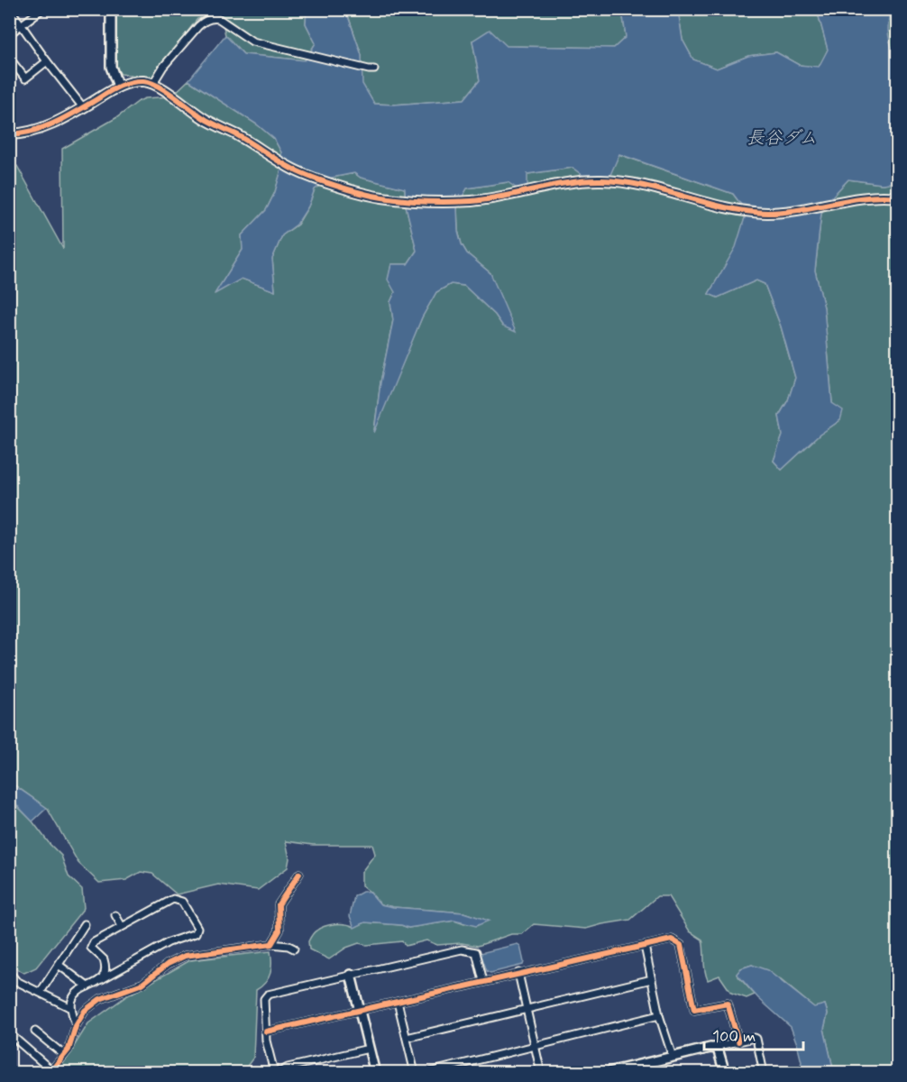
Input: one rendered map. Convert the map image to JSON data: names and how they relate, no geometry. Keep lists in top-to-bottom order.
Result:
{
  "water": ["長谷ダム"],
  "scale_bar": "100 m"
}
